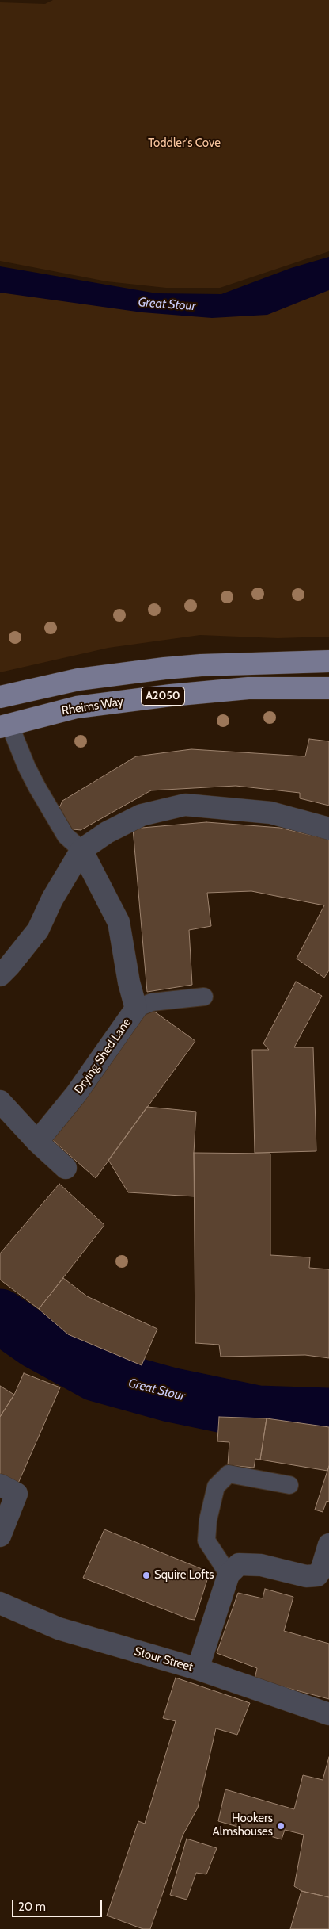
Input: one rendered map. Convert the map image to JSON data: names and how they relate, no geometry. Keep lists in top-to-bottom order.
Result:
{
  "streets": {
    "main road": ["A2050", "Rheims Way"],
    "street": ["Drying Shed Lane", "Stour Street"]
  },
  "water": ["Great Stour"],
  "parks": ["Toddler's Cove"],
  "places": ["Squire Lofts", "Hookers Almshouses"],
  "scale_bar": "20 m"
}
